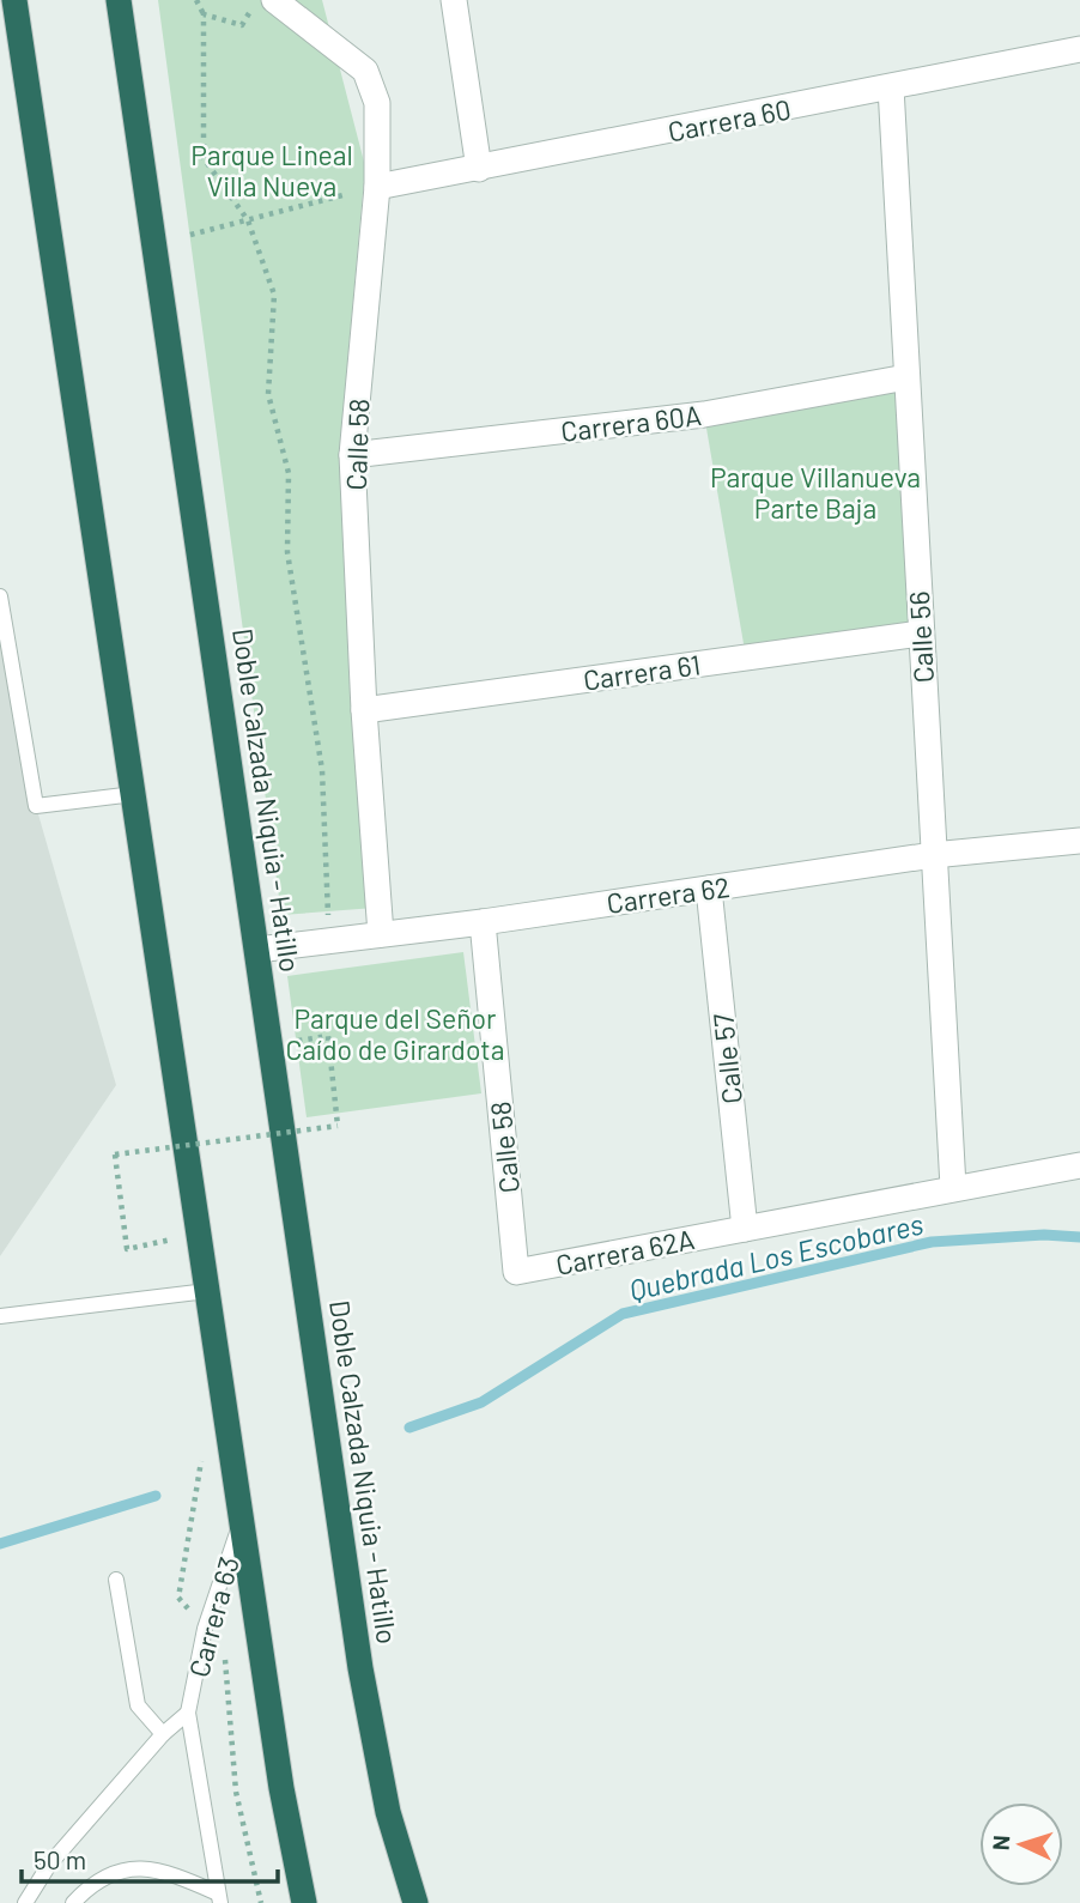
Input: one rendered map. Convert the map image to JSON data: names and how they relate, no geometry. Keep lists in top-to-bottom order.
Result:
{
  "streets": {
    "highway": ["Doble Calzada Niquia - Hatillo"],
    "street": [
      "Carrera 60",
      "Carrera 60A",
      "Calle 58",
      "Calle 56",
      "Carrera 61",
      "Carrera 62",
      "Calle 57",
      "Carrera 62A"
    ],
    "lane": ["Carrera 63"]
  },
  "crossings": [
    ["Carrera 60", "Calle 58"],
    ["Carrera 60", "Calle 56"],
    ["Carrera 60A", "Calle 58"],
    ["Carrera 60A", "Calle 56"],
    ["Calle 58", "Carrera 61"],
    ["Calle 58", "Carrera 62"],
    ["Calle 58", "Carrera 62A"],
    ["Calle 56", "Carrera 61"],
    ["Calle 56", "Carrera 62"],
    ["Calle 56", "Carrera 62A"],
    ["Doble Calzada Niquia - Hatillo", "Carrera 62"],
    ["Carrera 62", "Calle 57"],
    ["Calle 57", "Carrera 62A"]
  ],
  "water": ["Quebrada Los Escobares"],
  "parks": ["Parque Lineal Villa Nueva", "Parque Villanueva Parte Baja", "Parque del Señor Caído de Girardota"],
  "scale_bar": "50 m",
  "north": "left"
}
